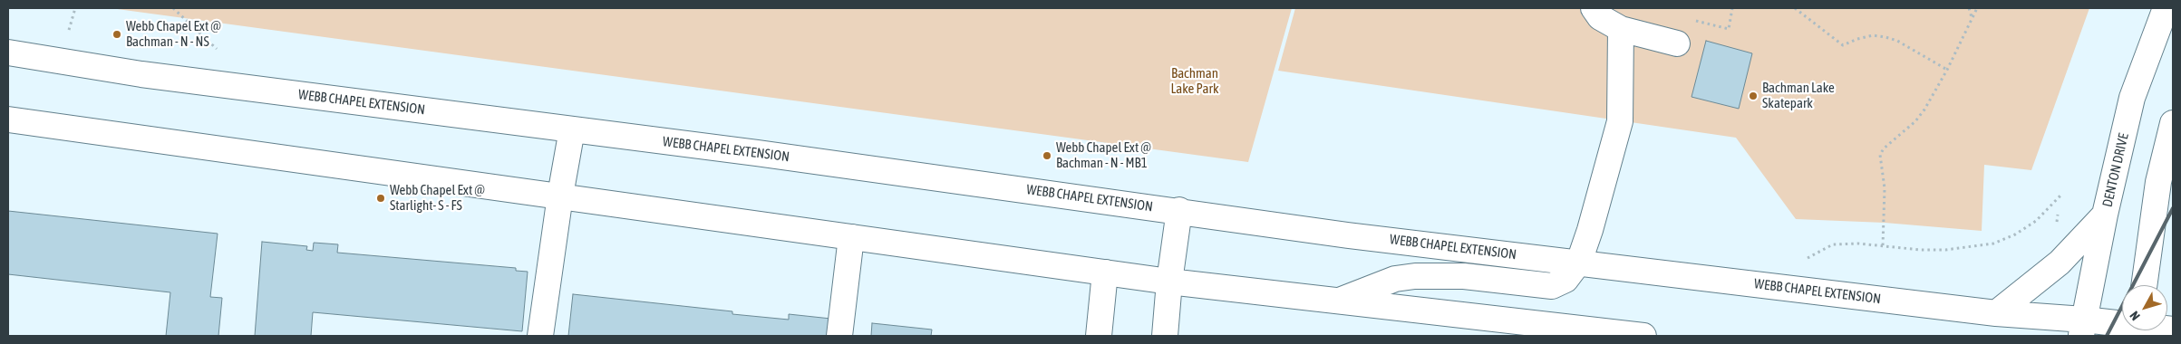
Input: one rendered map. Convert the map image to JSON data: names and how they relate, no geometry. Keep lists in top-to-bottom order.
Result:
{
  "streets": {
    "main road": ["WEBB CHAPEL EXTENSION", "DENTON DRIVE"]
  },
  "crossings": [
    ["WEBB CHAPEL EXTENSION", "DENTON DRIVE"]
  ],
  "parks": ["Bachman Lake Park"],
  "places": [
    "Webb Chapel Ext @ Bachman - N - NS",
    "Bachman Lake Skatepark",
    "Webb Chapel Ext @ Bachman - N - MB1",
    "Webb Chapel Ext @ Starlight- S - FS"
  ],
  "north": "bottom left"
}
